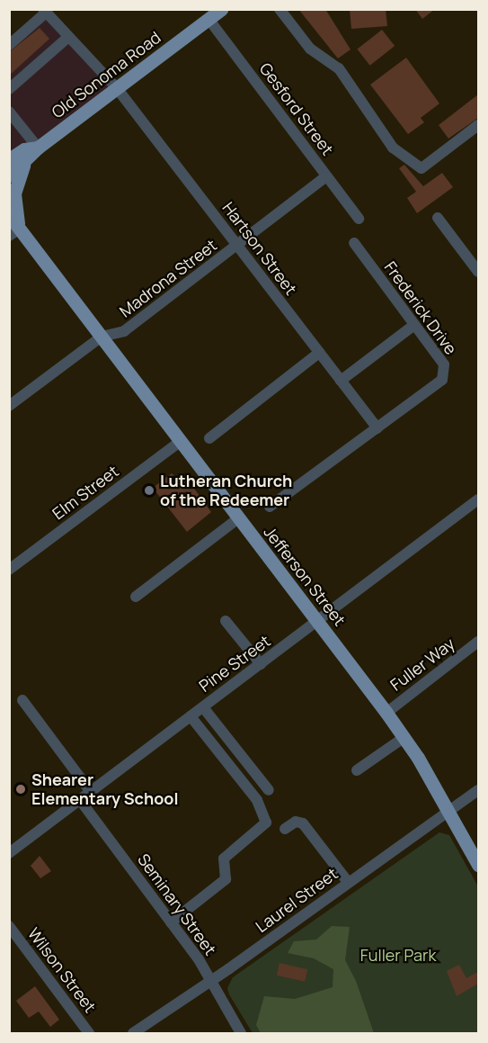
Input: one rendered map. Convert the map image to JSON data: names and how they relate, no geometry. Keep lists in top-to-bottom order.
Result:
{
  "streets": {
    "main road": ["Old Sonoma Road", "Jefferson Street"],
    "street": [
      "Gesford Street",
      "Hartson Street",
      "Madrona Street",
      "Frederick Drive",
      "Elm Street",
      "Pine Street",
      "Fuller Way",
      "Laurel Street",
      "Seminary Street",
      "Wilson Street"
    ]
  },
  "crossings": [
    ["Old Sonoma Road", "Gesford Street"],
    ["Old Sonoma Road", "Hartson Street"],
    ["Gesford Street", "Madrona Street"],
    ["Hartson Street", "Madrona Street"],
    ["Hartson Street", "Frederick Drive"],
    ["Madrona Street", "Jefferson Street"],
    ["Elm Street", "Jefferson Street"],
    ["Jefferson Street", "Pine Street"],
    ["Jefferson Street", "Fuller Way"],
    ["Jefferson Street", "Laurel Street"],
    ["Pine Street", "Seminary Street"],
    ["Laurel Street", "Seminary Street"]
  ],
  "parks": ["Fuller Park"],
  "places": ["Lutheran Church of the Redeemer", "Shearer Elementary School"]
}
